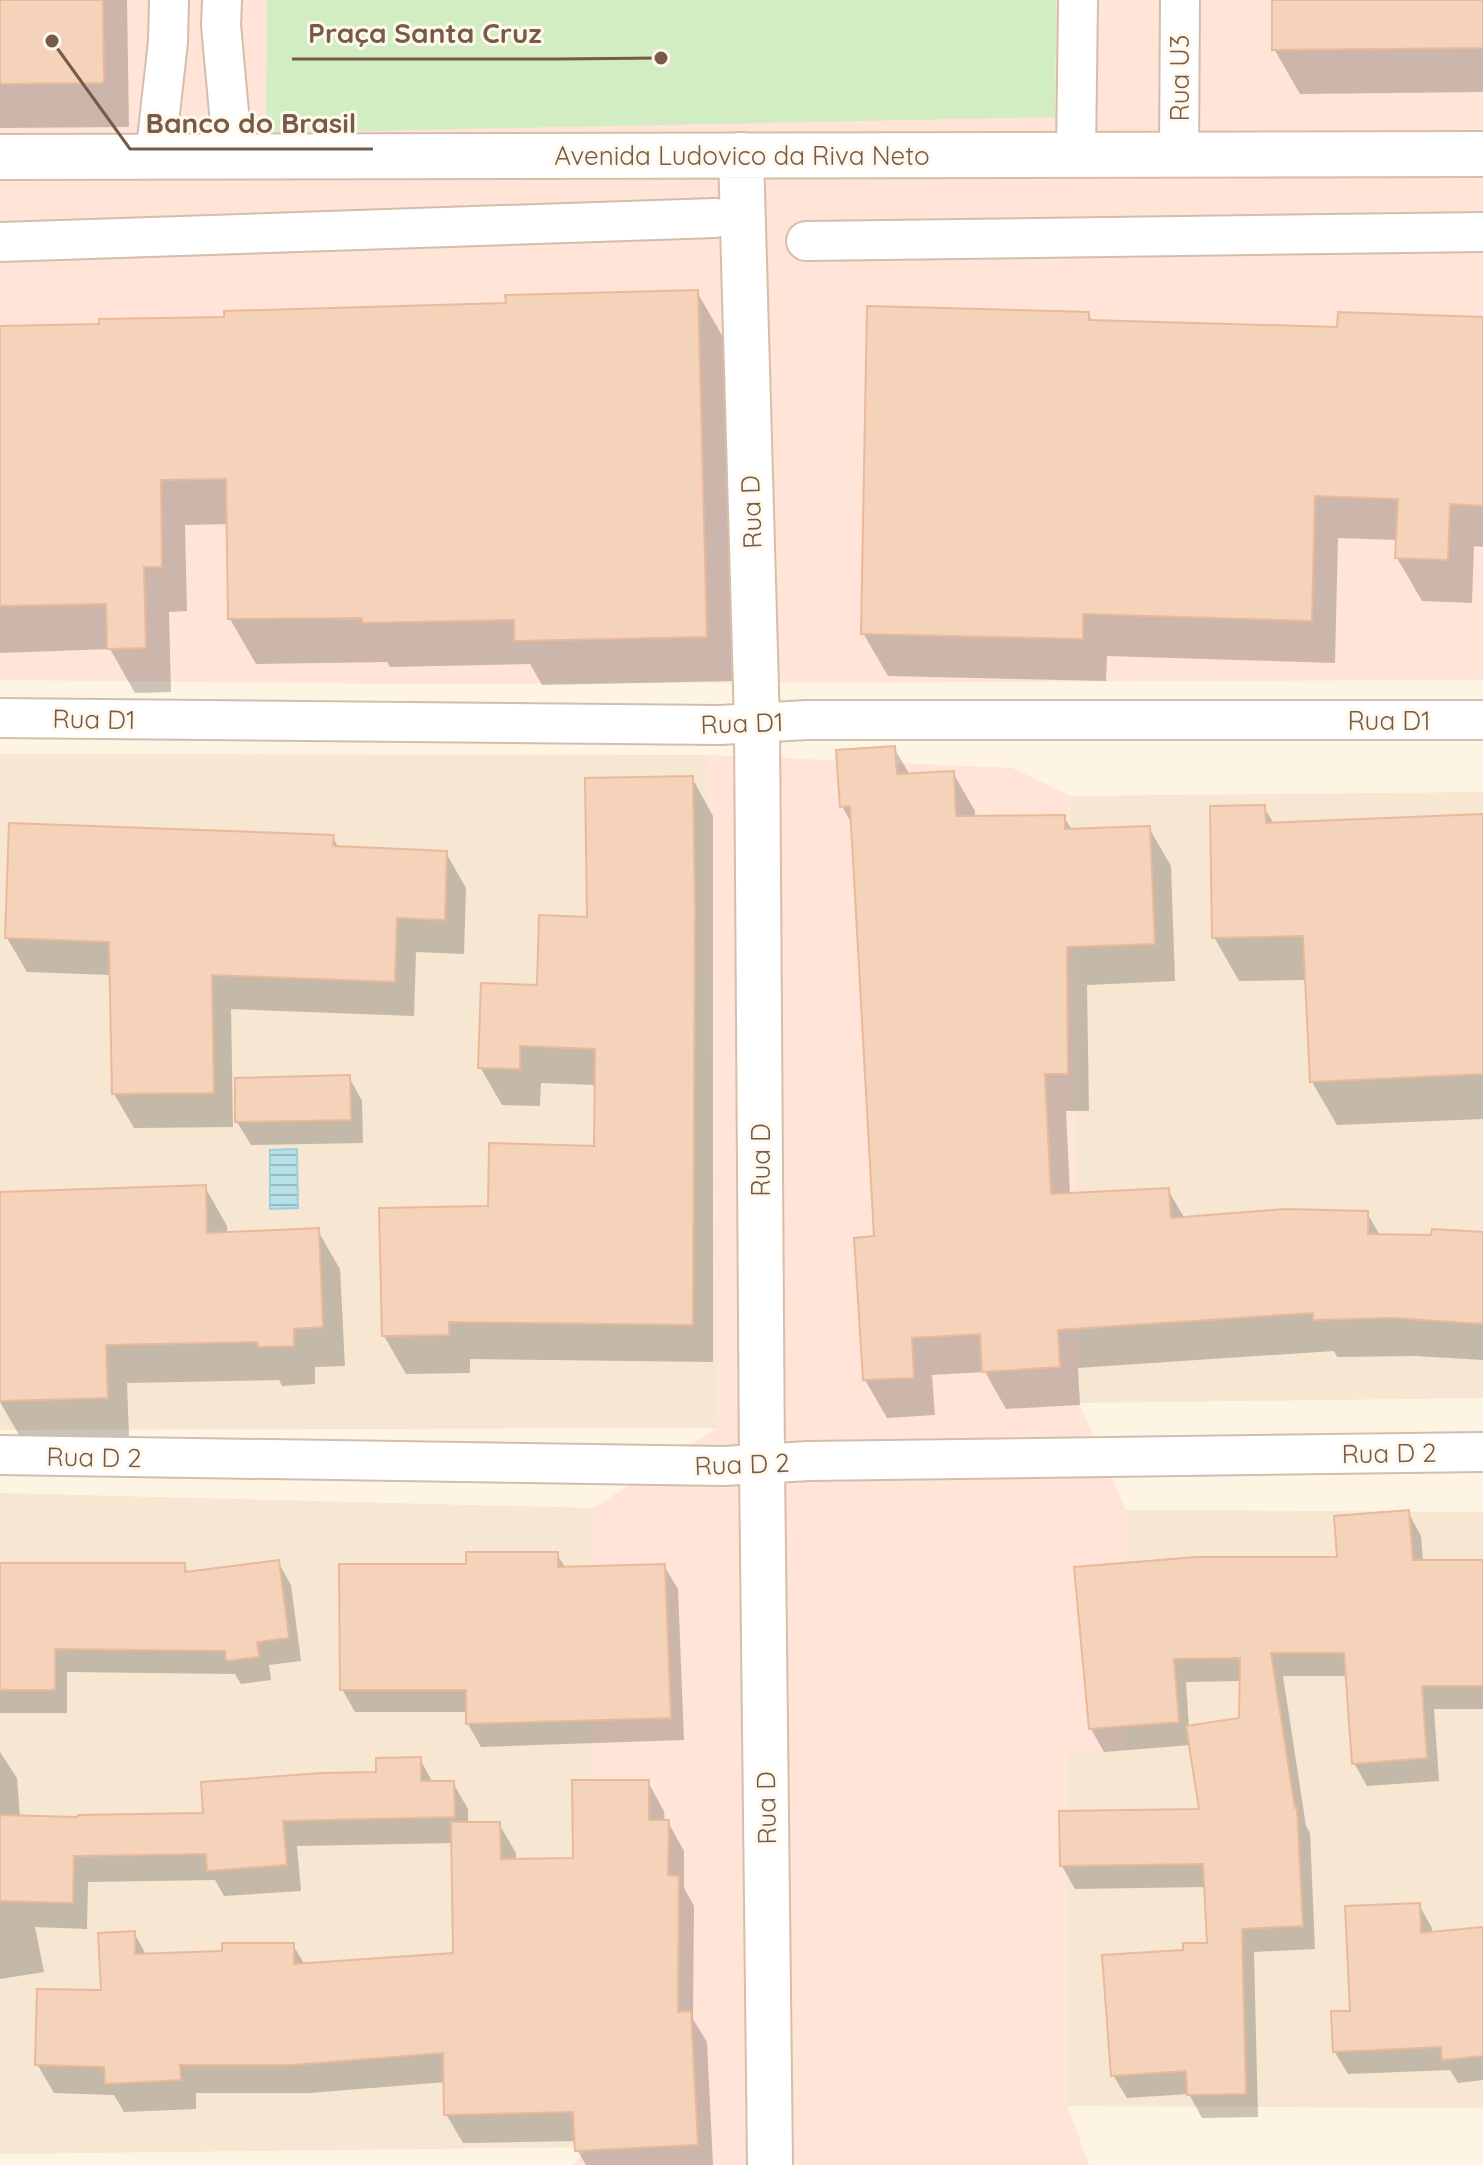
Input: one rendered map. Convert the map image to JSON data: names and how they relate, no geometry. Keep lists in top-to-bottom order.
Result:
{
  "streets": {
    "street": [
      "Rua U3",
      "Avenida Ludovico da Riva Neto",
      "Rua D",
      "Rua D1",
      "Rua D 2"
    ]
  },
  "crossings": [
    ["Rua U3", "Avenida Ludovico da Riva Neto"],
    ["Avenida Ludovico da Riva Neto", "Rua D"],
    ["Rua D", "Rua D1"],
    ["Rua D", "Rua D 2"]
  ],
  "places": ["Banco do Brasil", "Praça Santa Cruz"]
}
